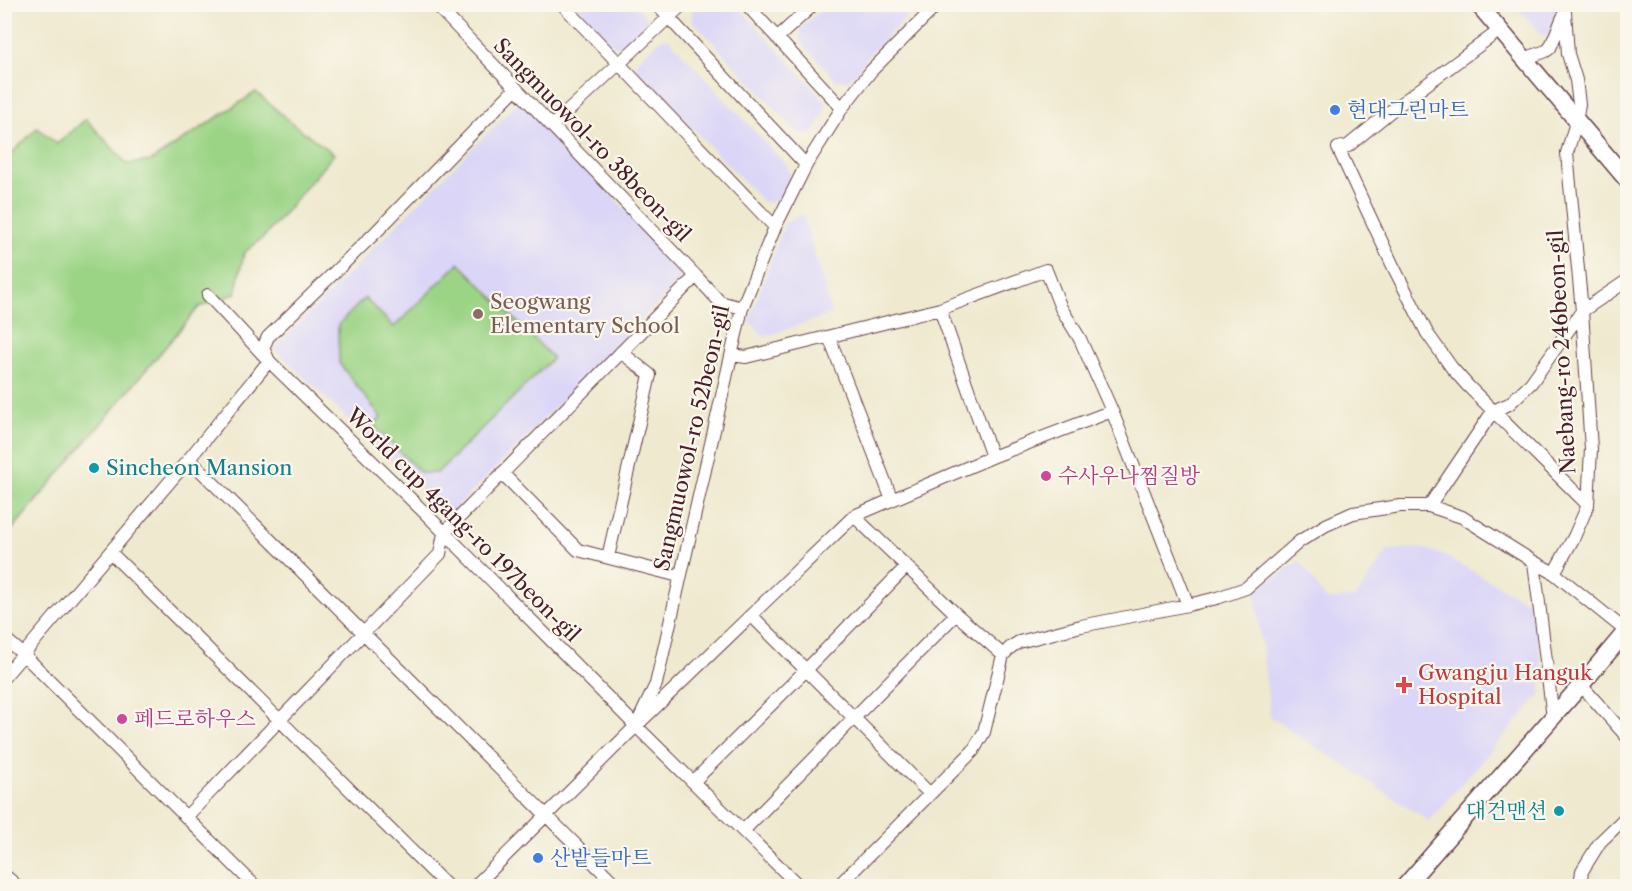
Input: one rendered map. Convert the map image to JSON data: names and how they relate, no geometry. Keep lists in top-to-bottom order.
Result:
{
  "streets": {
    "street": [
      "Sangmuowol-ro 38beon-gil",
      "Naebang-ro 246beon-gil",
      "Sangmuowol-ro 52beon-gil",
      "World cup 4gang-ro 197beon-gil"
    ]
  },
  "crossings": [
    ["Sangmuowol-ro 38beon-gil", "Sangmuowol-ro 52beon-gil"],
    ["Sangmuowol-ro 52beon-gil", "World cup 4gang-ro 197beon-gil"]
  ],
  "places": {
    "other": [
      "현대그린마트",
      "Seogwang Elementary School",
      "Sincheon Mansion",
      "수사우나찜질방",
      "페드로하우스",
      "대건맨션",
      "산밭들마트"
    ],
    "health": ["Gwangju Hanguk Hospital"]
  }
}
